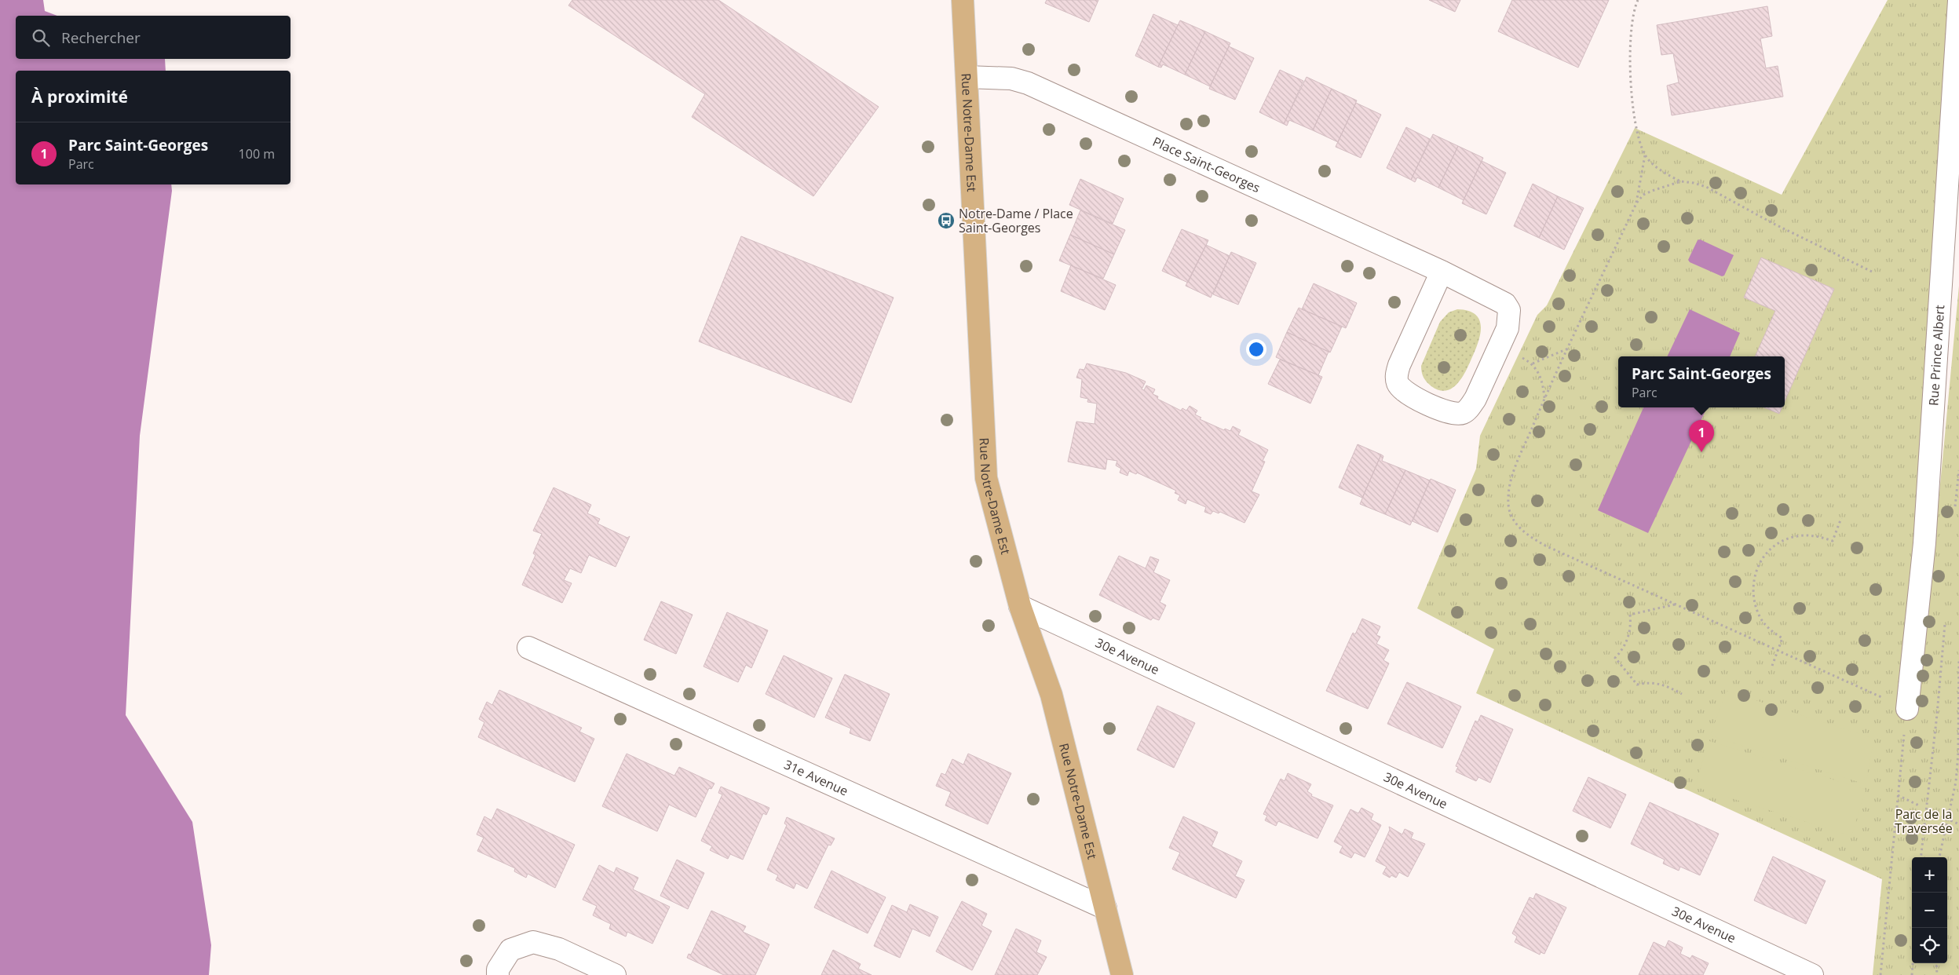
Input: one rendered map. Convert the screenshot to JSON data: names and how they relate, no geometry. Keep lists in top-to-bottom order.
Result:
{
  "streets": {
    "main road": ["Rue Notre-Dame Est"],
    "street": [
      "Place Saint-Georges",
      "Rue Prince Albert",
      "30e Avenue",
      "31e Avenue"
    ]
  },
  "crossings": [
    ["Rue Notre-Dame Est", "Place Saint-Georges"],
    ["Rue Notre-Dame Est", "30e Avenue"],
    ["Rue Notre-Dame Est", "31e Avenue"]
  ],
  "parks": ["Parc de la Traversée"],
  "places": {
    "bus stop": ["Notre-Dame / Place Saint-Georges"]
  },
  "page": {
    "search": "Rechercher",
    "heading": "À proximité",
    "list": [
      {
        "mark": "1",
        "name": "Parc Saint-Georges",
        "note": "Parc",
        "value": "100 m"
      }
    ],
    "popup": ["Parc Saint-Georges", "Parc"],
    "pins": "1",
    "map_buttons": ["+", "−"]
  }
}
